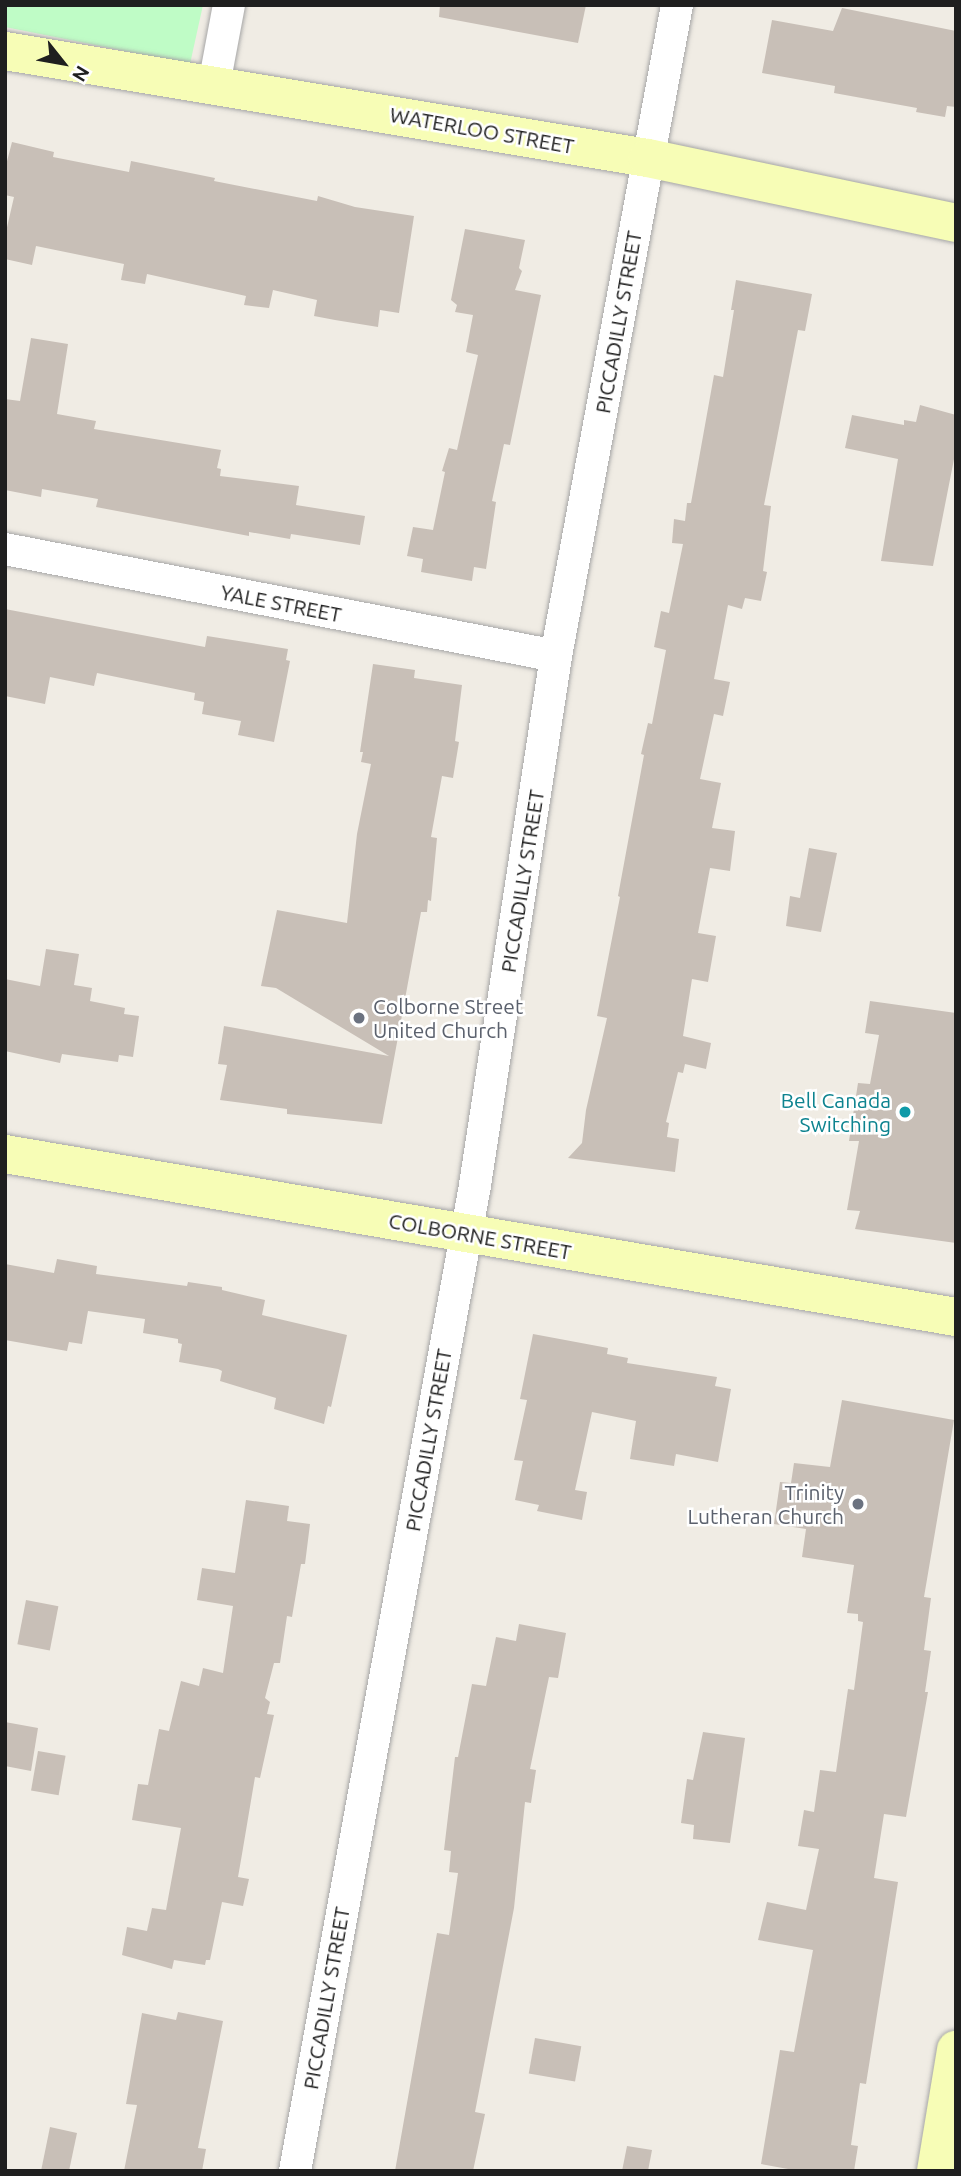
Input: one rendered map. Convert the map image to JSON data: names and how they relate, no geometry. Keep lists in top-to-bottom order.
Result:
{
  "streets": {
    "street": [
      "WATERLOO STREET",
      "PICCADILLY STREET",
      "YALE STREET",
      "COLBORNE STREET"
    ]
  },
  "crossings": [
    ["WATERLOO STREET", "PICCADILLY STREET"],
    ["PICCADILLY STREET", "YALE STREET"],
    ["PICCADILLY STREET", "COLBORNE STREET"]
  ],
  "places": ["Colborne Street United Church", "Bell Canada Switching", "Trinity Lutheran Church"],
  "north": "bottom right"
}
